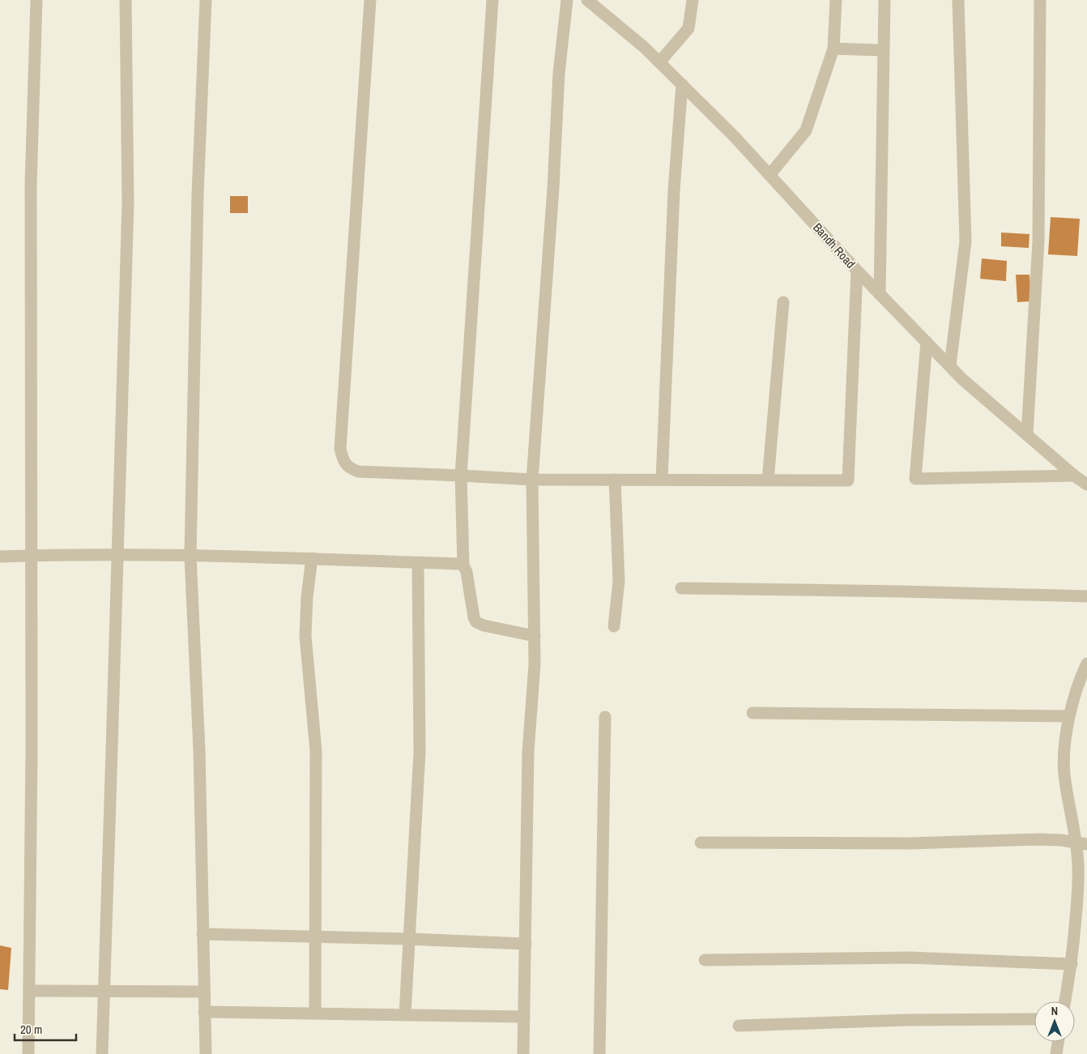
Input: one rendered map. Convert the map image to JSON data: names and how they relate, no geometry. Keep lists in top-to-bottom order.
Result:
{
  "streets": {
    "street": ["Bandh Road"]
  },
  "scale_bar": "20 m",
  "north": "top"
}
